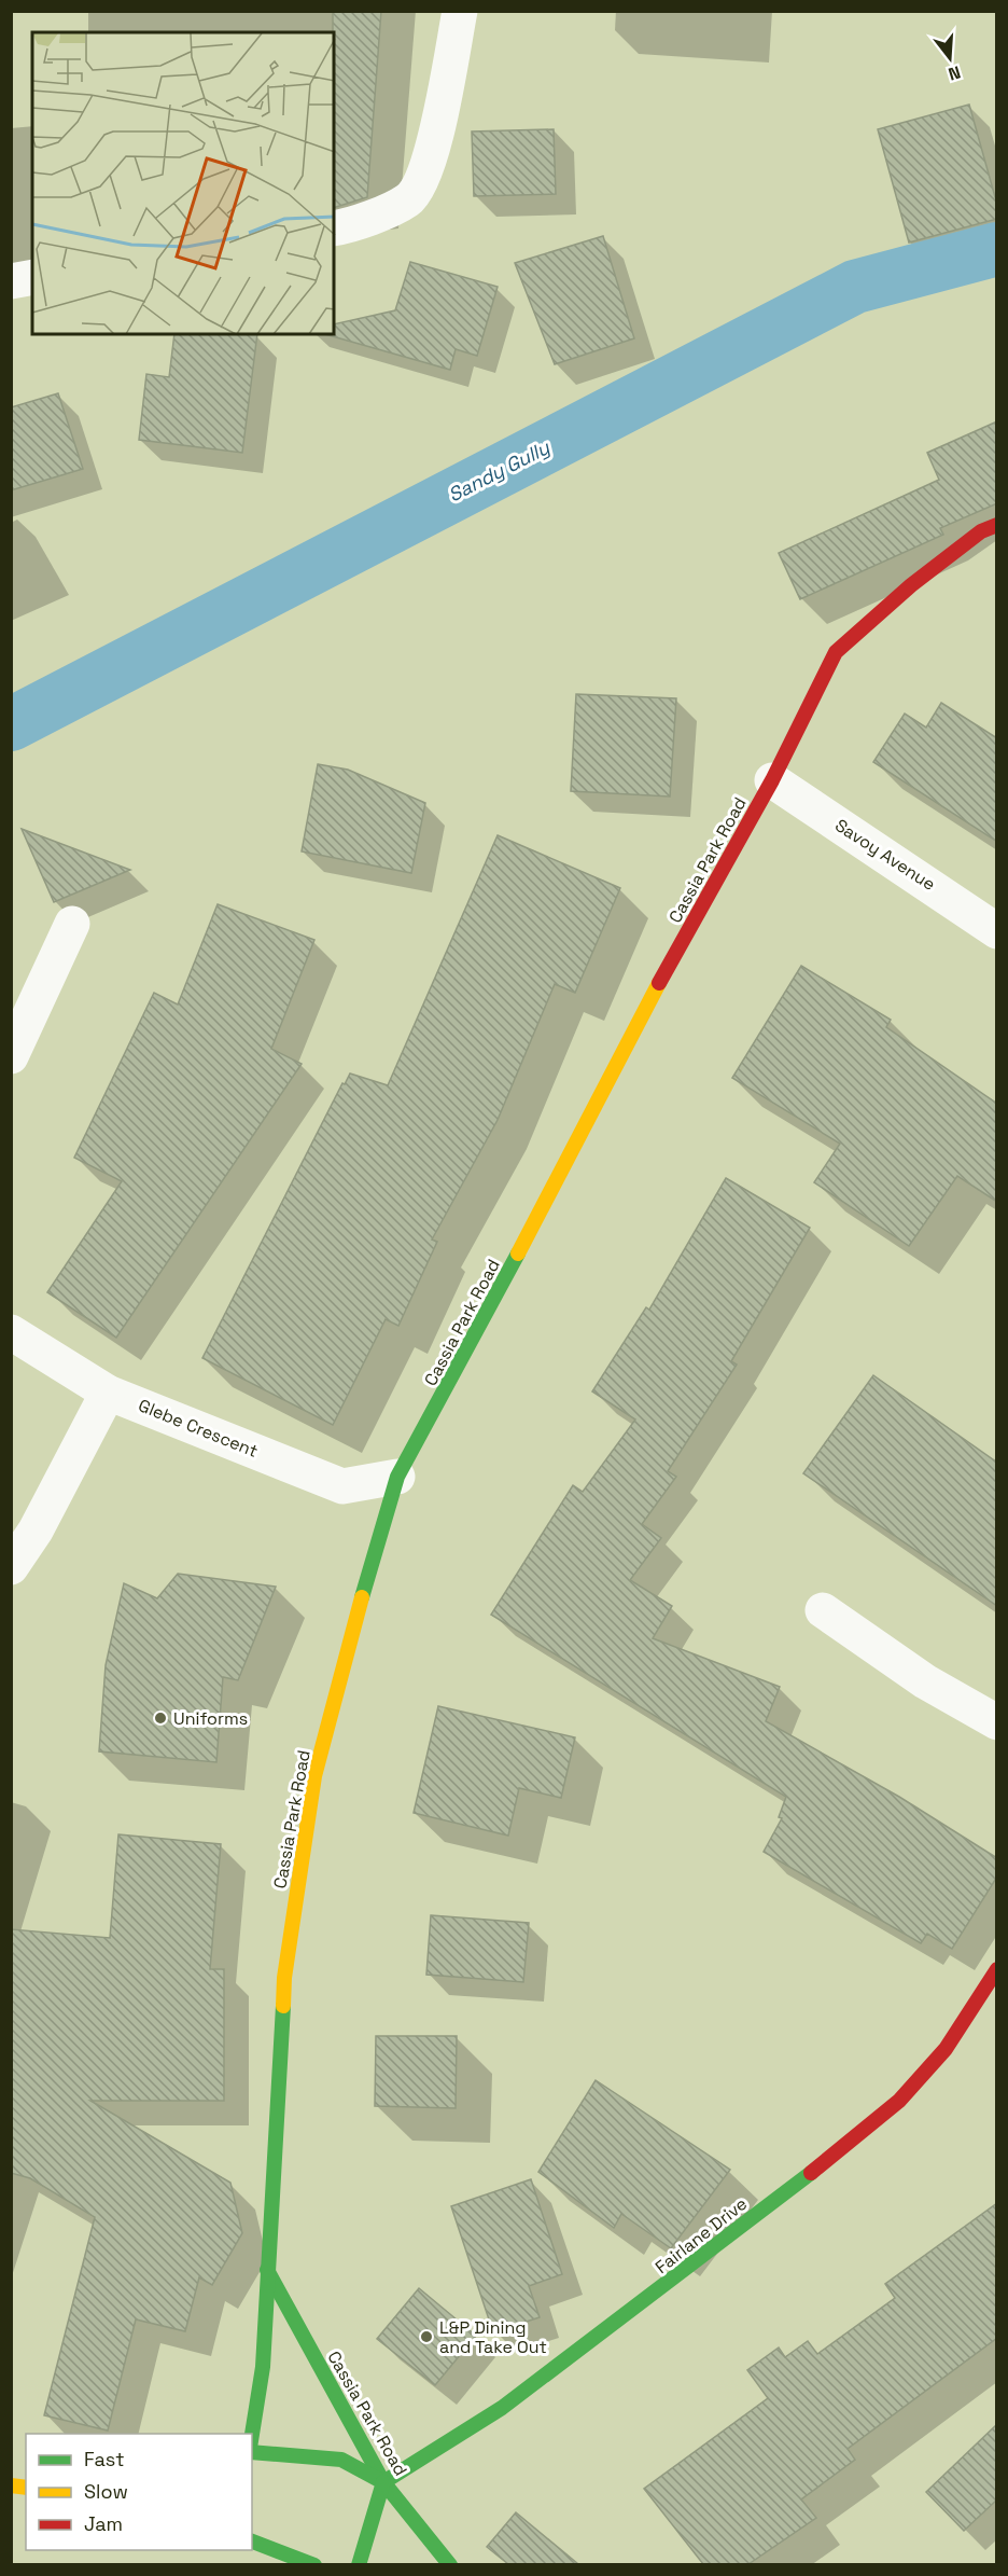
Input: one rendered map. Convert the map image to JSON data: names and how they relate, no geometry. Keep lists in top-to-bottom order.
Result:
{
  "streets": {
    "main road": ["Cassia Park Road", "Fairlane Drive"],
    "street": ["Savoy Avenue", "Glebe Crescent"]
  },
  "crossings": [
    ["Savoy Avenue", "Cassia Park Road"],
    ["Cassia Park Road", "Glebe Crescent"],
    ["Cassia Park Road", "Fairlane Drive"]
  ],
  "water": ["Sandy Gully"],
  "places": ["Uniforms", "L&P Dining and Take Out"],
  "legend": ["Fast", "Slow", "Jam"],
  "north": "bottom"
}
